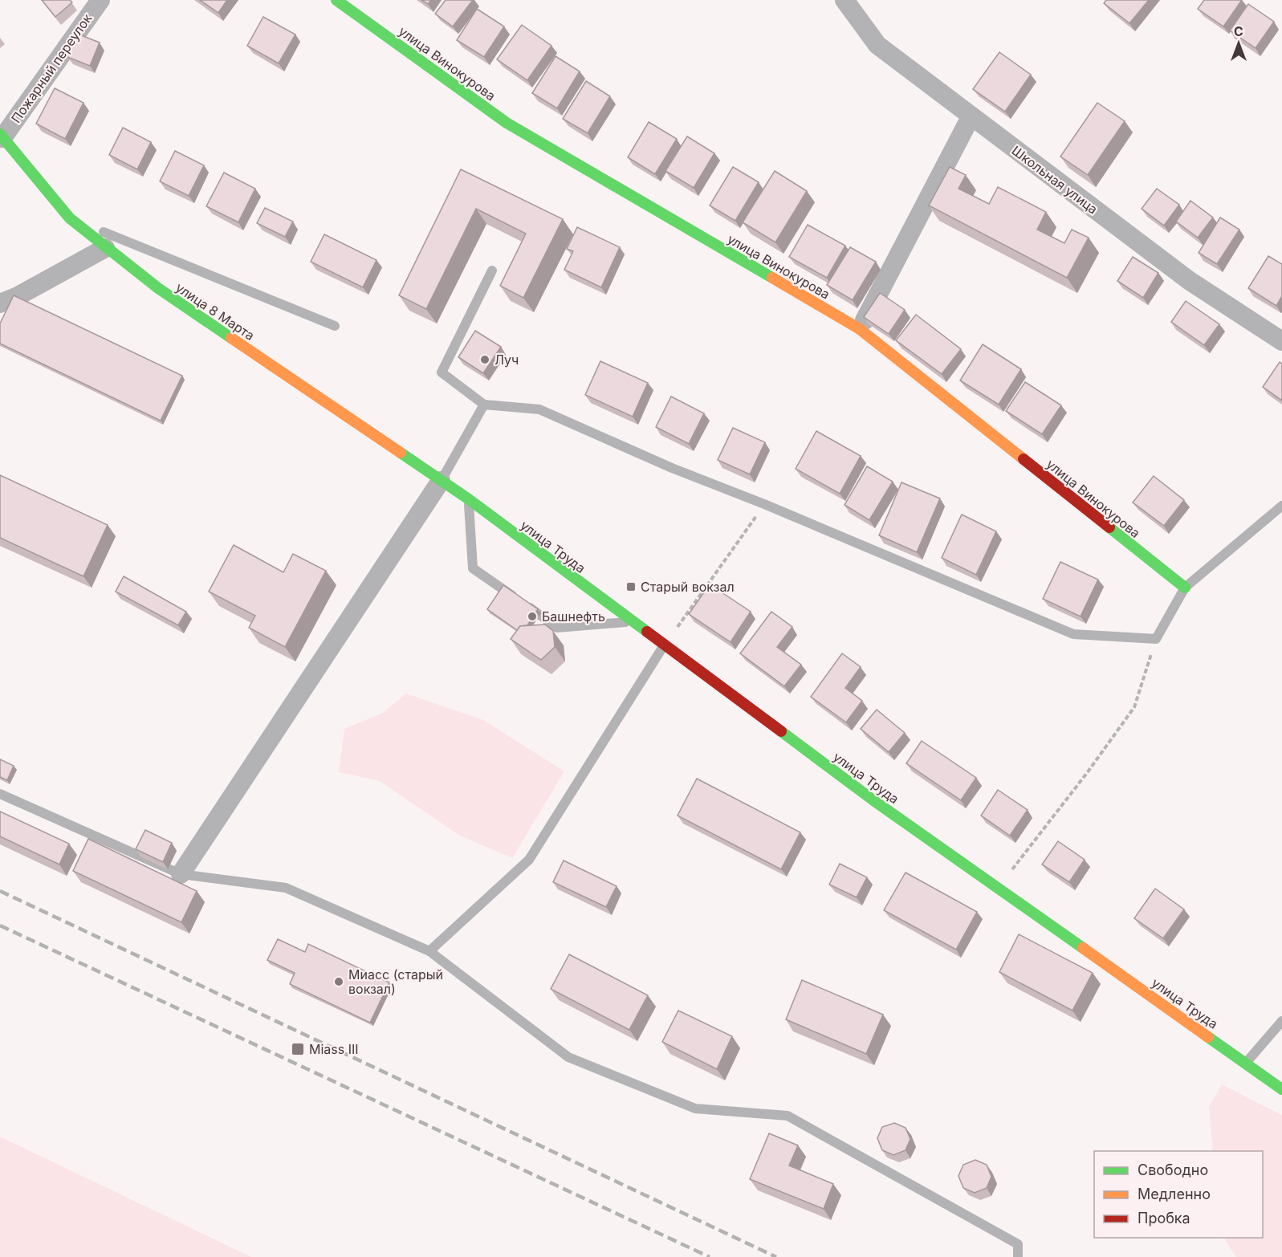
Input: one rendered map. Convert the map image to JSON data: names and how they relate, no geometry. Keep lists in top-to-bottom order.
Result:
{
  "streets": {
    "main road": ["улица Винокурова", "улица 8 Марта", "улица Труда"],
    "street": ["Пожарный переулок", "Школьная улица"]
  },
  "crossings": [
    ["Пожарный переулок", "улица 8 Марта"],
    ["улица 8 Марта", "улица Труда"]
  ],
  "places": {
    "other": ["Луч", "Башнефть", "Миасс (старый вокзал)"],
    "transit": ["Старый вокзал", "Miass III"]
  },
  "legend": ["Свободно", "Медленно", "Пробка"],
  "north": "top"
}
